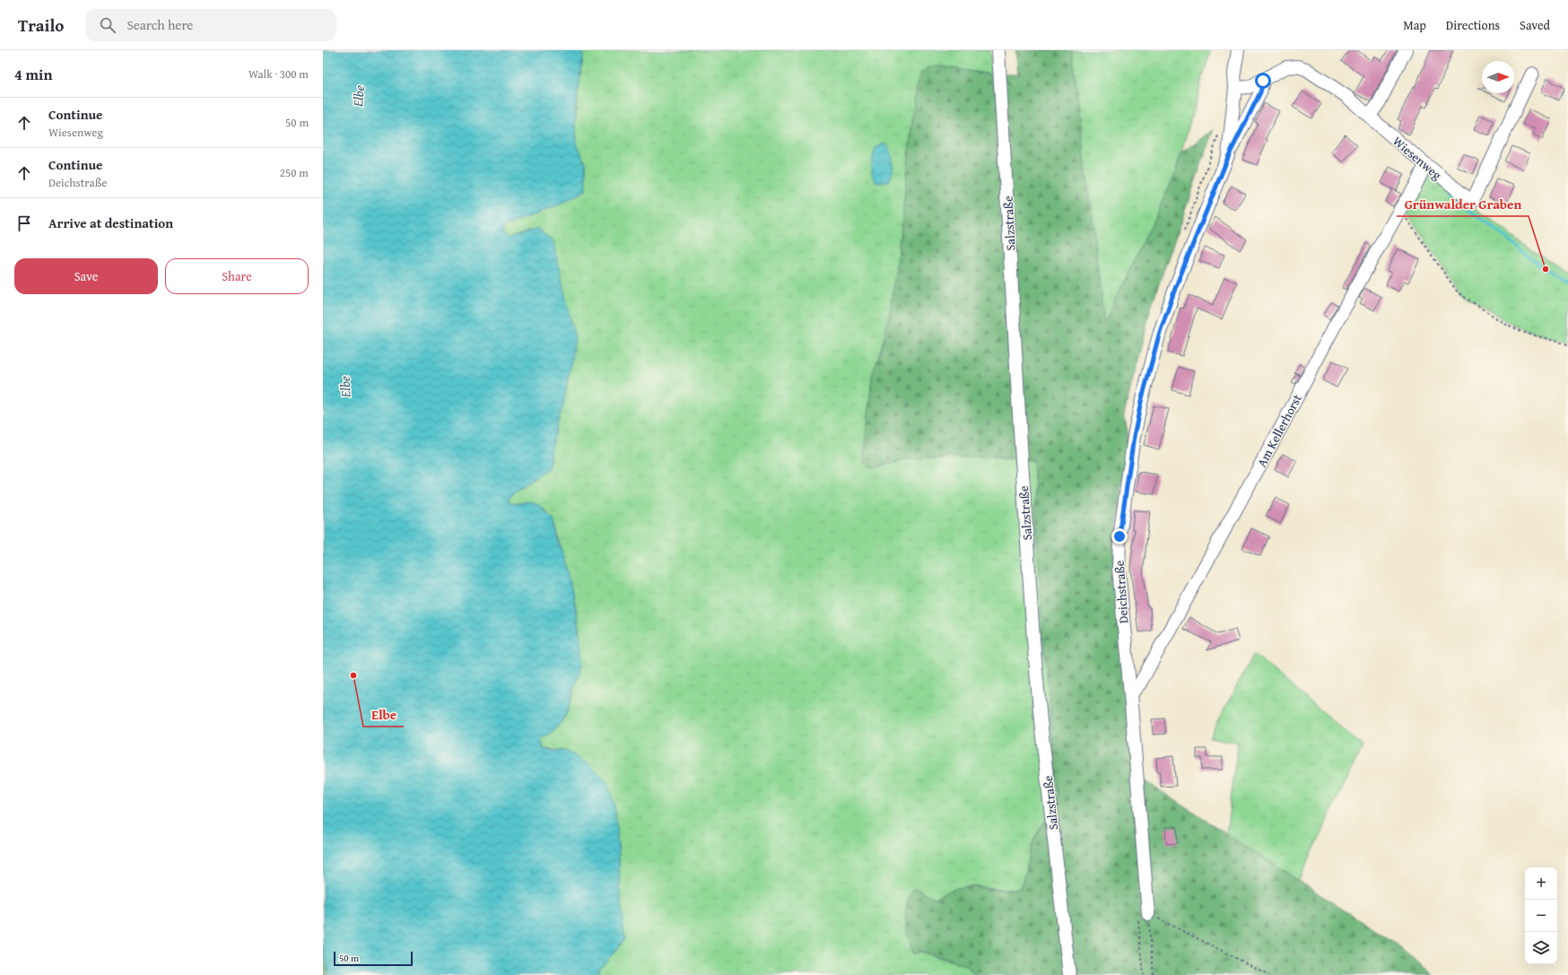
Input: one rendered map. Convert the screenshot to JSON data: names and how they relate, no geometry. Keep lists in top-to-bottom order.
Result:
{
  "streets": {
    "street": [
      "Wiesenweg",
      "Salzstraße",
      "Am Kellerhorst",
      "Deichstraße"
    ]
  },
  "crossings": [
    ["Wiesenweg", "Am Kellerhorst"],
    ["Wiesenweg", "Deichstraße"],
    ["Am Kellerhorst", "Deichstraße"]
  ],
  "water": ["Elbe"],
  "places": ["Grünwalder Graben", "Elbe"],
  "scale_bar": "50 m",
  "north": "right",
  "page": {
    "header": "Trailo",
    "search": "Search here",
    "nav": ["Map", "Directions", "Saved"],
    "heading": ["4 min", "Walk · 300 m"],
    "list": [
      ["Continue", "Wiesenweg", "50 m"],
      ["Continue", "Deichstraße", "250 m"],
      "Arrive at destination"
    ],
    "buttons": ["Save", "Share"],
    "map_buttons": ["+", "−"],
    "scale": "50 m"
  }
}
